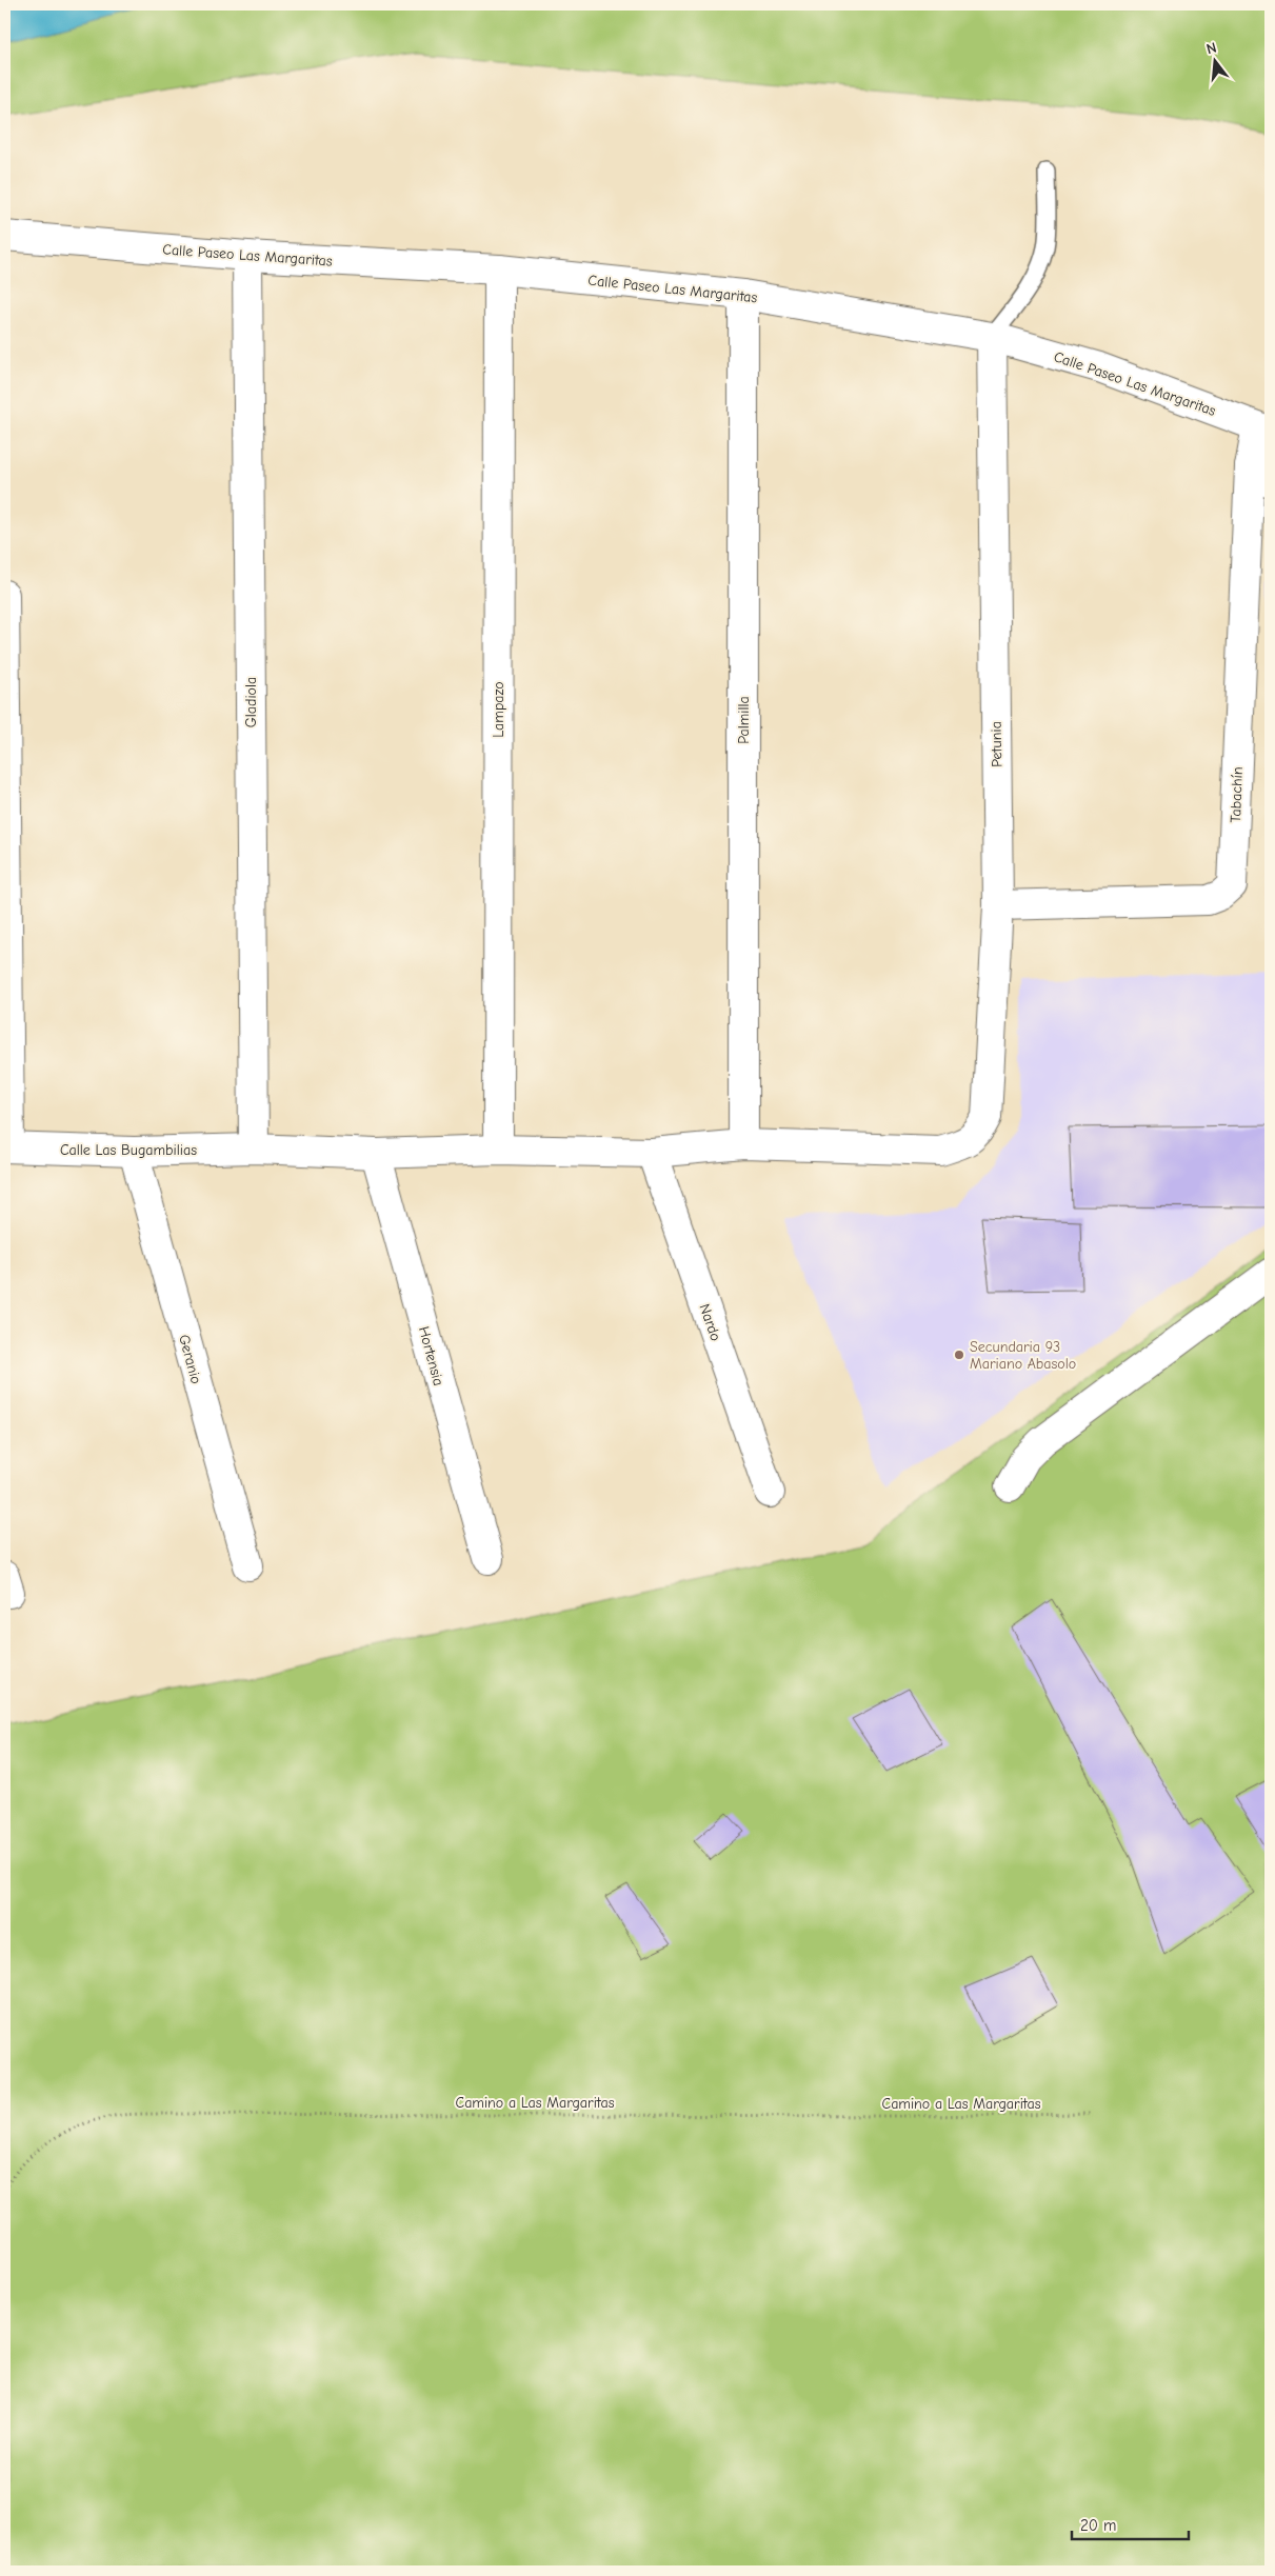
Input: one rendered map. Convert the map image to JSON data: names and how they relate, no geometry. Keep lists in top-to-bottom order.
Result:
{
  "streets": {
    "street": [
      "Calle Paseo Las Margaritas",
      "Gladiola",
      "Lampazo",
      "Palmilla",
      "Petunia",
      "Tabachín",
      "Calle Las Bugambilias",
      "Nardo",
      "Hortensia",
      "Geranio"
    ],
    "path": ["Camino a Las Margaritas"]
  },
  "crossings": [
    ["Calle Paseo Las Margaritas", "Gladiola"],
    ["Calle Paseo Las Margaritas", "Lampazo"],
    ["Calle Paseo Las Margaritas", "Palmilla"],
    ["Calle Paseo Las Margaritas", "Petunia"],
    ["Calle Paseo Las Margaritas", "Tabachín"],
    ["Gladiola", "Calle Las Bugambilias"],
    ["Lampazo", "Calle Las Bugambilias"],
    ["Palmilla", "Calle Las Bugambilias"],
    ["Petunia", "Tabachín"],
    ["Petunia", "Calle Las Bugambilias"],
    ["Calle Las Bugambilias", "Nardo"],
    ["Calle Las Bugambilias", "Hortensia"],
    ["Calle Las Bugambilias", "Geranio"]
  ],
  "places": ["Secundaria 93 Mariano Abasolo"],
  "scale_bar": "20 m",
  "north": "top"
}
